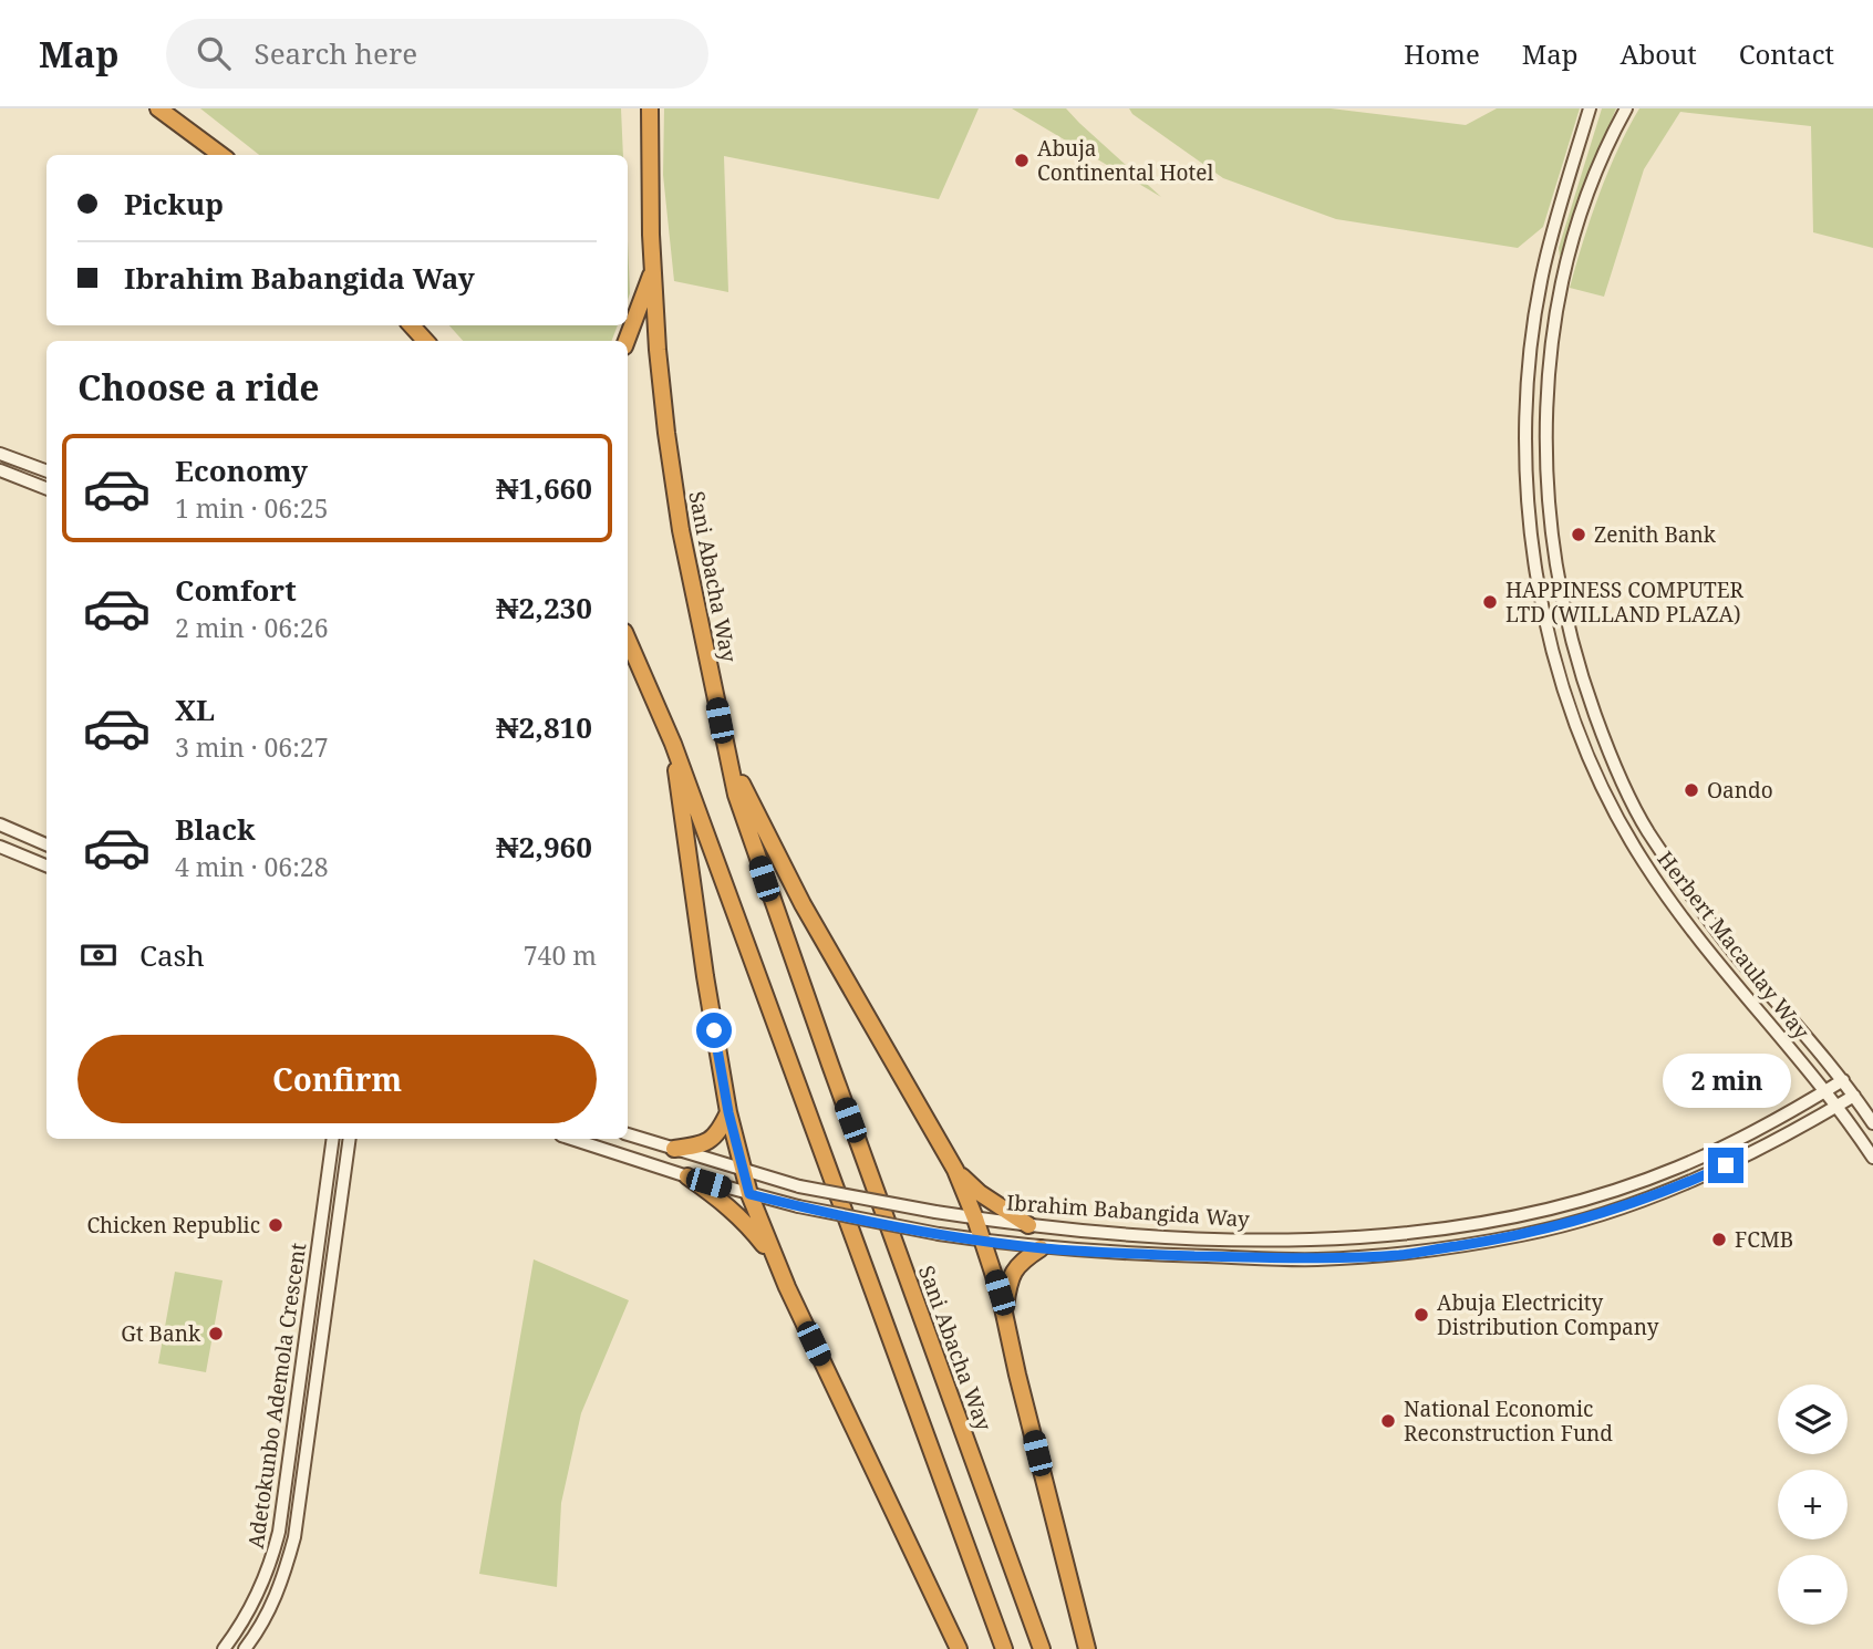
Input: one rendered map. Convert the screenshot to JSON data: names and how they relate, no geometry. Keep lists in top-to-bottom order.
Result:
{
  "streets": {
    "highway": ["Sani Abacha Way"],
    "main road": ["Herbert Macaulay Way", "Ibrahim Babangida Way", "Adetokunbo Ademola Crescent"]
  },
  "crossings": [
    ["Herbert Macaulay Way", "Ibrahim Babangida Way"]
  ],
  "places": [
    "Abuja Continental Hotel",
    "Zenith Bank",
    "HAPPINESS COMPUTER LTD (WILLAND PLAZA)",
    "Oando",
    "Chicken Republic",
    "FCMB",
    "Abuja Electricity Distribution Company",
    "Gt Bank",
    "National Economic Reconstruction Fund"
  ],
  "page": {
    "header": "Map",
    "search": "Search here",
    "nav": [
      "Home",
      "Map",
      "About",
      "Contact"
    ],
    "banner": ["Pickup", "Ibrahim Babangida Way"],
    "heading": "Choose a ride",
    "list": [
      {
        "name": "Economy",
        "note": "1 min · 06:25",
        "value": "₦1,660"
      },
      {
        "name": "Comfort",
        "note": "2 min · 06:26",
        "value": "₦2,230"
      },
      {
        "name": "XL",
        "note": "3 min · 06:27",
        "value": "₦2,810"
      },
      {
        "name": "Black",
        "note": "4 min · 06:28",
        "value": "₦2,960"
      }
    ],
    "pay": ["Cash", "740 m"],
    "buttons": "Confirm",
    "bubble": "2 min",
    "map_buttons": ["+", "−"]
  }
}
